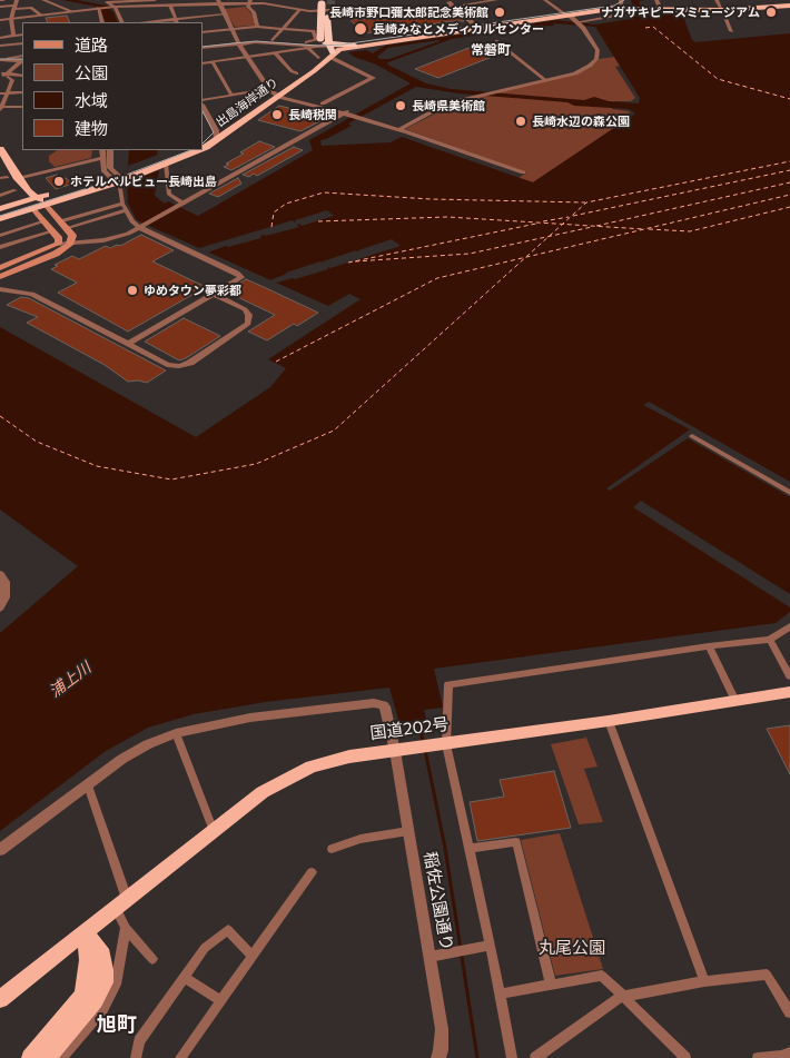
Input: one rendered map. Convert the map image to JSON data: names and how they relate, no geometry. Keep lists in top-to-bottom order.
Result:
{
  "streets": {
    "highway": ["出島海岸通り", "国道202号"],
    "street": ["稲佐公園通り"]
  },
  "crossings": [
    ["国道202号", "稲佐公園通り"]
  ],
  "districts": ["常磐町", "旭町"],
  "water": ["浦上川"],
  "parks": ["丸尾公園"],
  "places": [
    "長崎市野口彌太郎記念美術館",
    "ナガサキピースミュージアム",
    "長崎みなとメディカルセンター",
    "長崎県美術館",
    "長崎税関",
    "長崎水辺の森公園",
    "ホテルベルビュー長崎出島",
    "ゆめタウン夢彩都"
  ],
  "legend": [
    "道路",
    "公園",
    "水域",
    "建物"
  ]
}
